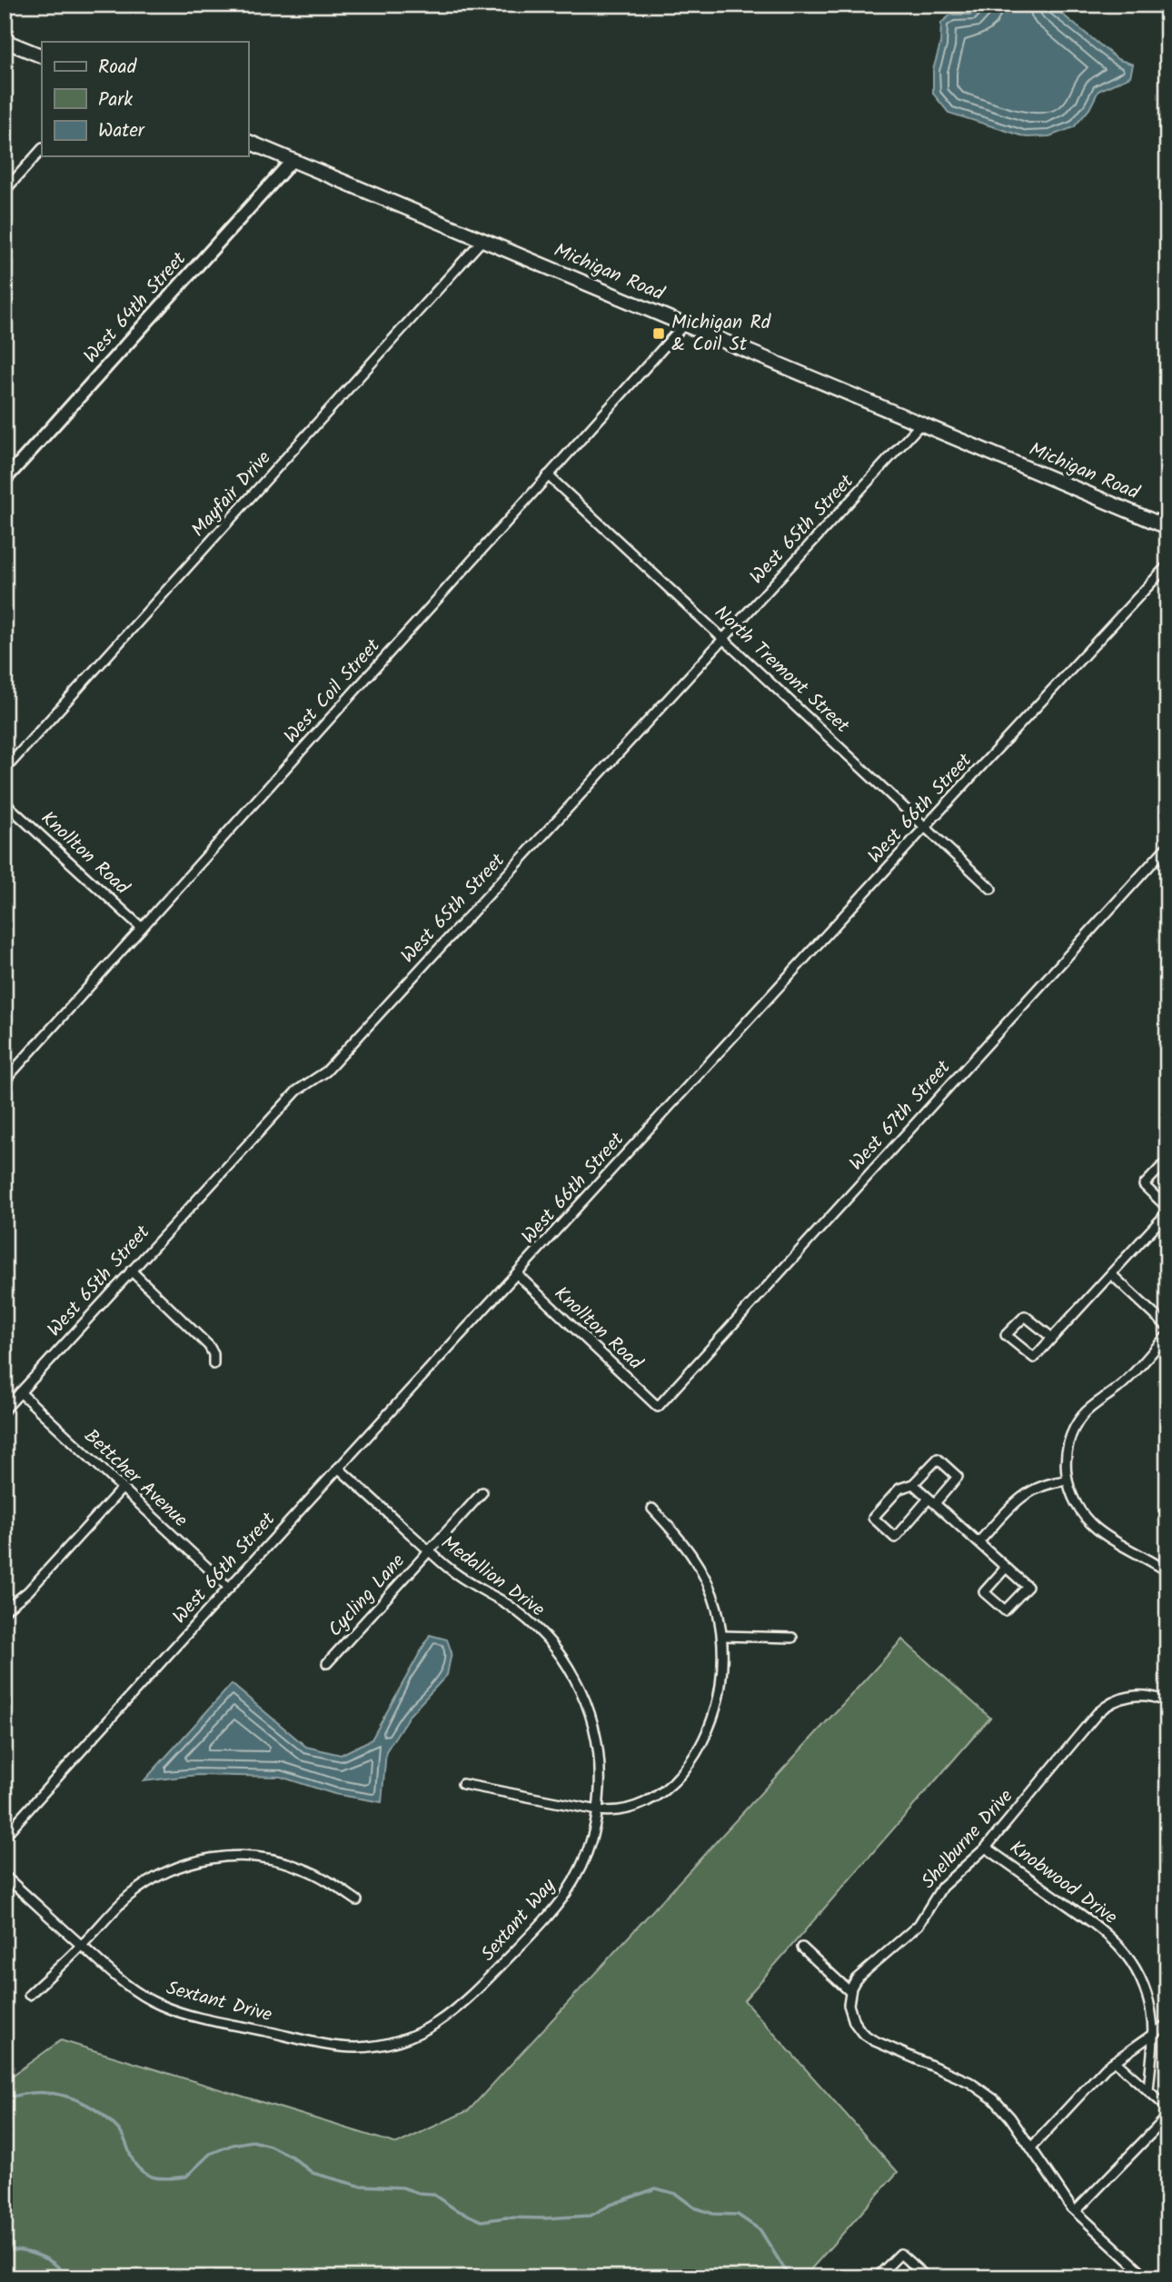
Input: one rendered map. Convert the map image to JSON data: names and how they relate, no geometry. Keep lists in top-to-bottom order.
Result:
{
  "streets": {
    "main road": ["Michigan Road"],
    "street": [
      "West 64th Street",
      "Mayfair Drive",
      "West 65th Street",
      "North Tremont Street",
      "West Coil Street",
      "West 66th Street",
      "Knollton Road",
      "West 67th Street",
      "Bettcher Avenue",
      "Medallion Drive",
      "Cycling Lane",
      "Shelburne Drive",
      "Knobwood Drive",
      "Sextant Way",
      "Sextant Drive"
    ]
  },
  "crossings": [
    ["Michigan Road", "West 64th Street"],
    ["Michigan Road", "Mayfair Drive"],
    ["Michigan Road", "West 65th Street"],
    ["Michigan Road", "West Coil Street"],
    ["West 65th Street", "North Tremont Street"],
    ["West 65th Street", "Bettcher Avenue"],
    ["North Tremont Street", "West Coil Street"],
    ["North Tremont Street", "West 66th Street"],
    ["West Coil Street", "Knollton Road"],
    ["West 66th Street", "Knollton Road"],
    ["West 66th Street", "Bettcher Avenue"],
    ["West 66th Street", "Medallion Drive"],
    ["Knollton Road", "West 67th Street"],
    ["Medallion Drive", "Cycling Lane"],
    ["Medallion Drive", "Sextant Way"],
    ["Shelburne Drive", "Knobwood Drive"],
    ["Sextant Way", "Sextant Drive"]
  ],
  "places": {
    "transit": ["Michigan Rd & Coil St"]
  },
  "legend": ["Road", "Park", "Water"]
}
